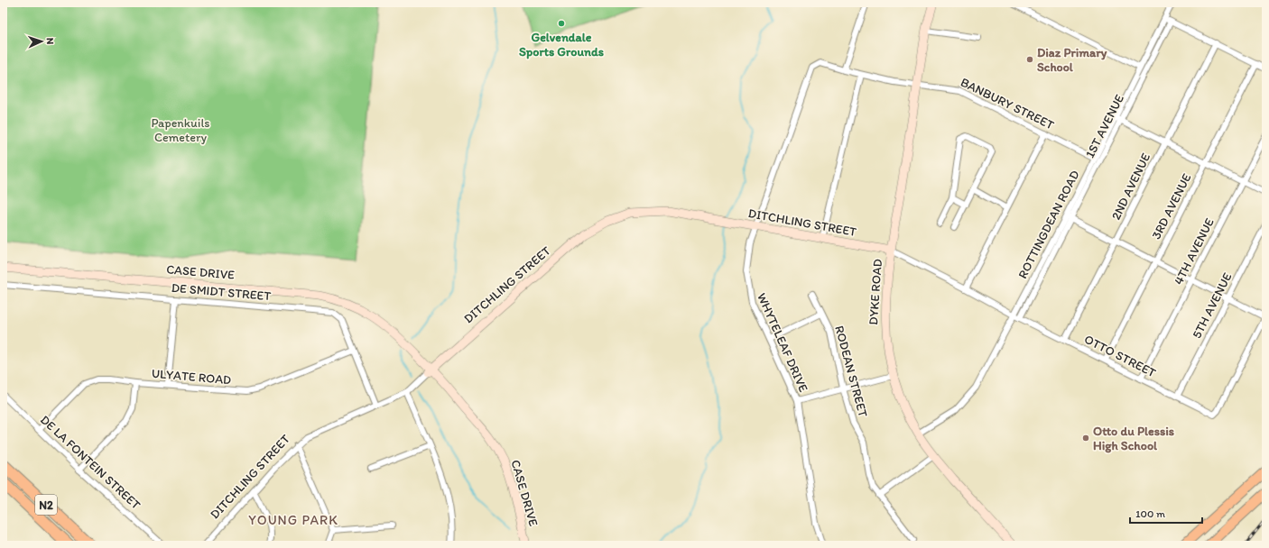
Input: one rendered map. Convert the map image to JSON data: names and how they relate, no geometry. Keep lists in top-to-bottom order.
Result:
{
  "streets": {
    "highway": ["N2"],
    "street": [
      "BANBURY STREET",
      "1ST AVENUE",
      "2ND AVENUE",
      "3RD AVENUE",
      "DITCHLING STREET",
      "ROTTINGDEAN ROAD",
      "4TH AVENUE",
      "CASE DRIVE",
      "DE SMIDT STREET",
      "DYKE ROAD",
      "5TH AVENUE",
      "WHYTELEAF DRIVE",
      "OTTO STREET",
      "RODEAN STREET",
      "ULYATE ROAD",
      "DE LA FONTEIN STREET"
    ]
  },
  "crossings": [
    ["BANBURY STREET", "ROTTINGDEAN ROAD"],
    ["BANBURY STREET", "DYKE ROAD"],
    ["BANBURY STREET", "WHYTELEAF DRIVE"],
    ["1ST AVENUE", "ROTTINGDEAN ROAD"],
    ["1ST AVENUE", "OTTO STREET"],
    ["2ND AVENUE", "OTTO STREET"],
    ["3RD AVENUE", "OTTO STREET"],
    ["DITCHLING STREET", "CASE DRIVE"],
    ["DITCHLING STREET", "DE SMIDT STREET"],
    ["DITCHLING STREET", "DYKE ROAD"],
    ["DITCHLING STREET", "WHYTELEAF DRIVE"],
    ["DITCHLING STREET", "OTTO STREET"],
    ["ROTTINGDEAN ROAD", "DYKE ROAD"],
    ["ROTTINGDEAN ROAD", "OTTO STREET"],
    ["4TH AVENUE", "OTTO STREET"],
    ["DE SMIDT STREET", "ULYATE ROAD"],
    ["DYKE ROAD", "OTTO STREET"],
    ["5TH AVENUE", "OTTO STREET"],
    ["WHYTELEAF DRIVE", "RODEAN STREET"],
    ["ULYATE ROAD", "DE LA FONTEIN STREET"]
  ],
  "districts": ["YOUNG PARK"],
  "parks": ["Papenkuils Cemetery"],
  "places": ["Gelvendale Sports Grounds", "Diaz Primary School", "Otto du Plessis High School"],
  "scale_bar": "100 m",
  "north": "right"
}
